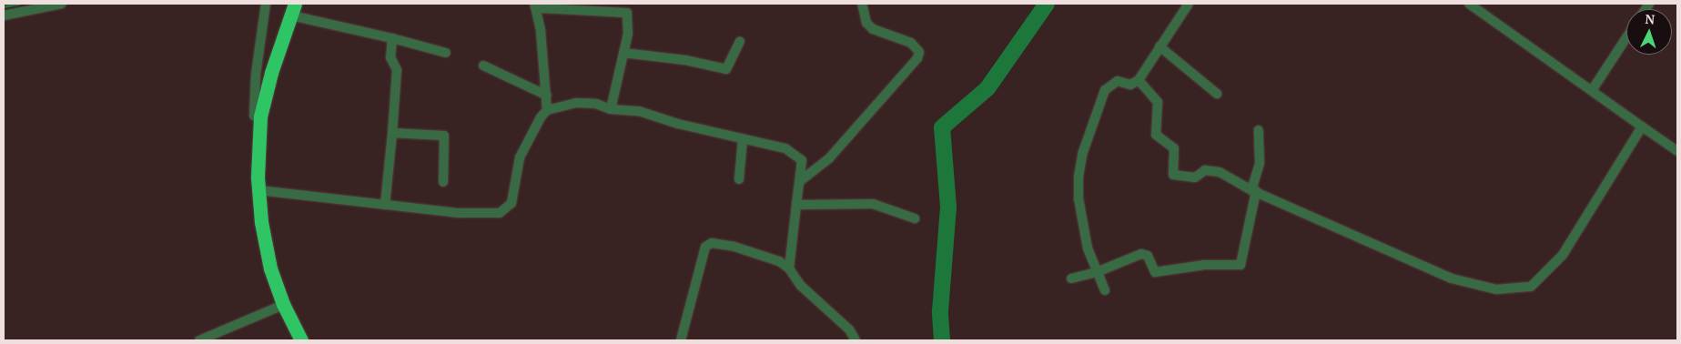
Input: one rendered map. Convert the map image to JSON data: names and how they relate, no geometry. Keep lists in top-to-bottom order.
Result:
{
  "north": "top"
}
